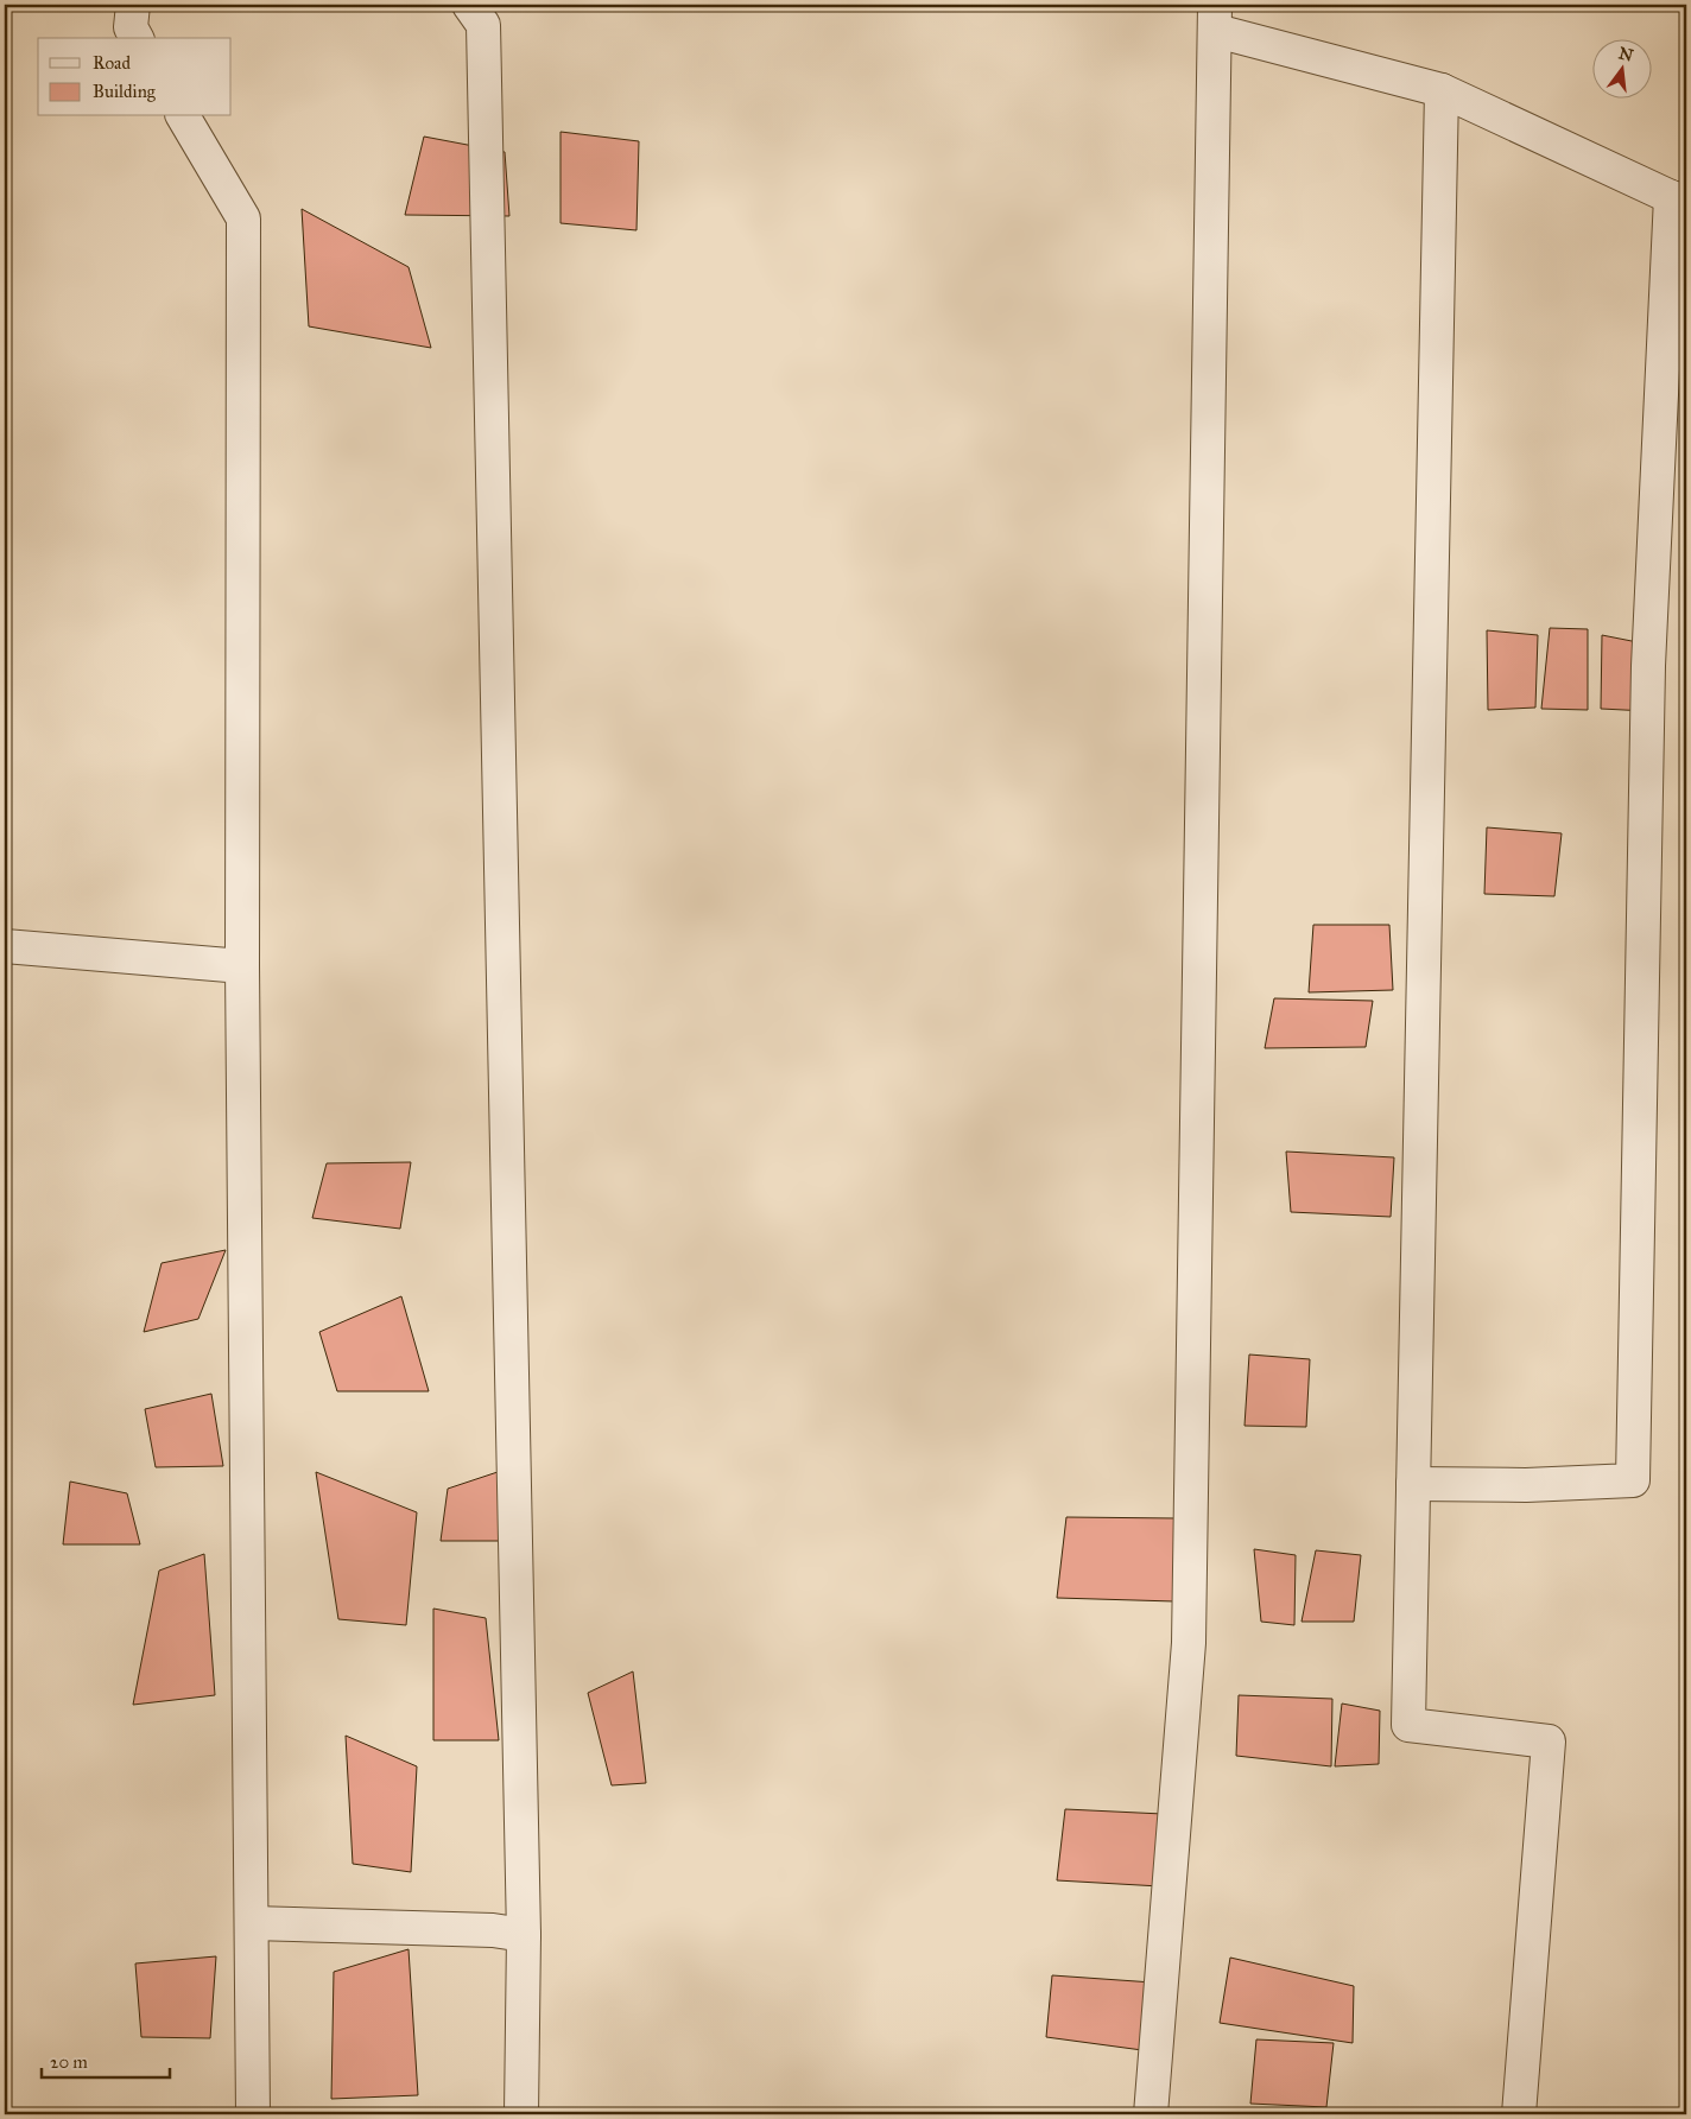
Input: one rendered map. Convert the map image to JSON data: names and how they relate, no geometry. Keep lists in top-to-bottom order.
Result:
{
  "legend": ["Road", "Building"],
  "scale_bar": "20 m",
  "north": "top"
}
